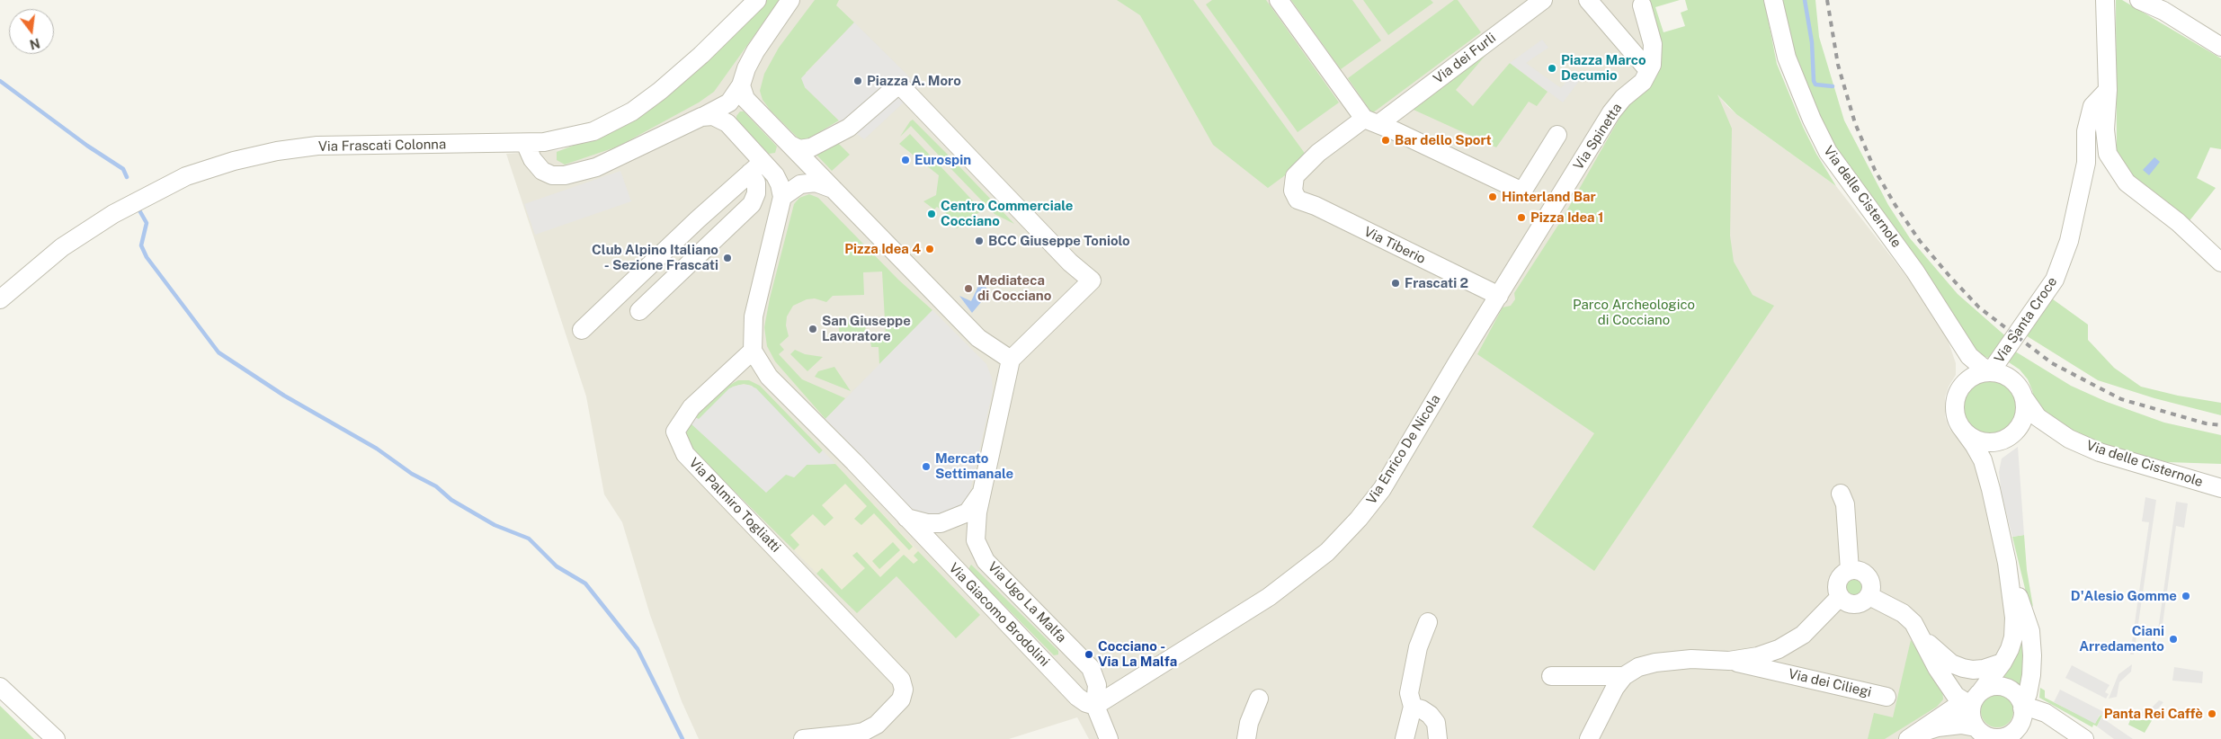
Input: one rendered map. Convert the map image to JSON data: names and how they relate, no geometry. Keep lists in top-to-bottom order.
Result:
{
  "streets": {
    "street": [
      "Via dei Furli",
      "Via Spinetta",
      "Via Frascati Colonna",
      "Via delle Cisternole",
      "Via Tiberio",
      "Via Santa Croce",
      "Via Enrico De Nicola",
      "Via Palmiro Togliatti",
      "Via Ugo La Malfa",
      "Via Giacomo Brodolini",
      "Via dei Ciliegi"
    ]
  },
  "crossings": [
    ["Via dei Furli", "Via Tiberio"],
    ["Via Spinetta", "Via Enrico De Nicola"],
    ["Via delle Cisternole", "Via Santa Croce"],
    ["Via Tiberio", "Via Enrico De Nicola"],
    ["Via Enrico De Nicola", "Via Ugo La Malfa"],
    ["Via Enrico De Nicola", "Via Giacomo Brodolini"],
    ["Via Palmiro Togliatti", "Via Giacomo Brodolini"],
    ["Via Ugo La Malfa", "Via Giacomo Brodolini"]
  ],
  "parks": ["Parco Archeologico di Cocciano"],
  "places": [
    "Piazza Marco Decumio",
    "Piazza A. Moro",
    "Bar dello Sport",
    "Eurospin",
    "Hinterland Bar",
    "Centro Commerciale Cocciano",
    "Pizza Idea 1",
    "BCC Giuseppe Toniolo",
    "Pizza Idea 4",
    "Club Alpino Italiano - Sezione Frascati",
    "Frascati 2",
    "Mediateca di Cocciano",
    "San Giuseppe Lavoratore",
    "Mercato Settimanale",
    "D'Alesio Gomme",
    "Ciani Arredamento",
    "Cocciano - Via La Malfa",
    "Panta Rei Caffè"
  ],
  "north": "bottom"
}
